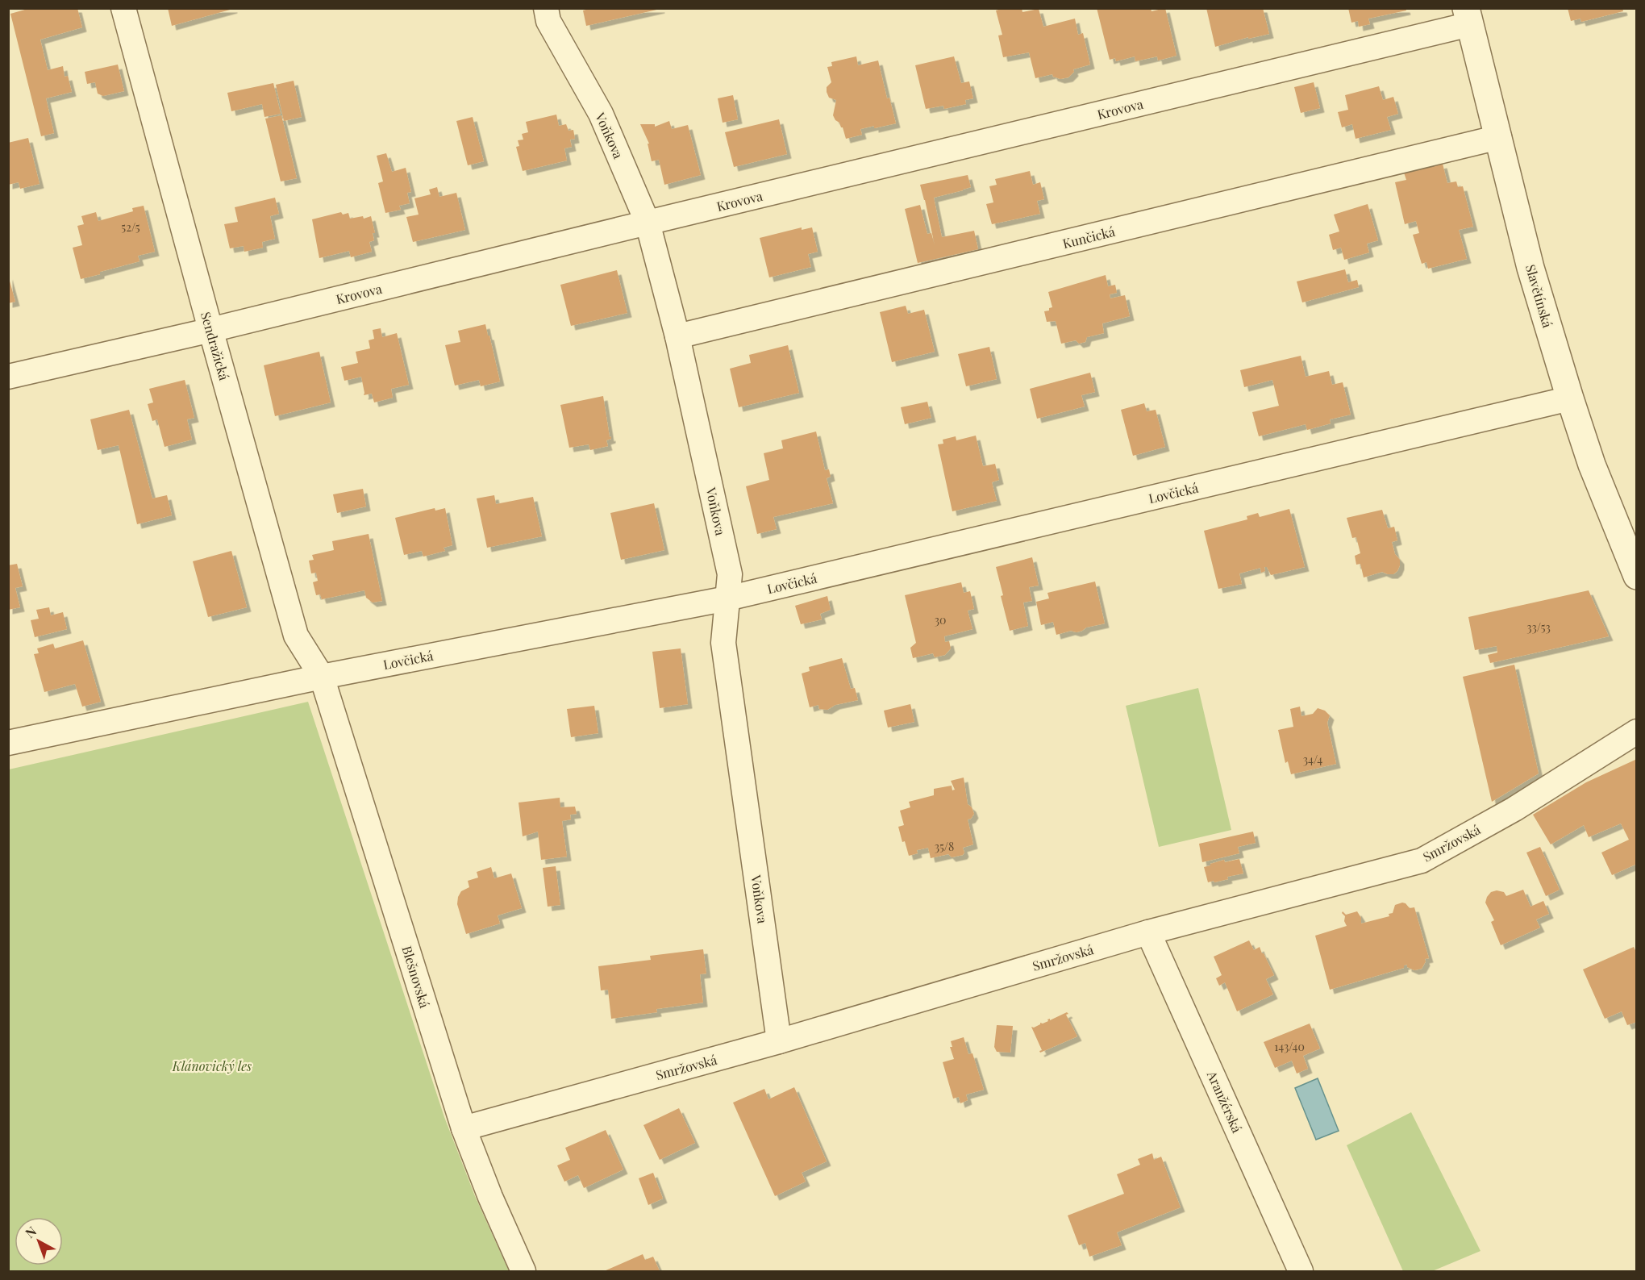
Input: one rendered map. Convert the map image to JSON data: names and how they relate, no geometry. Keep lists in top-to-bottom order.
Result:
{
  "streets": {
    "street": [
      "Krovova",
      "Voňkova",
      "Kunčická",
      "Slavětínská",
      "Sendražická",
      "Lovčická",
      "Smržovská",
      "Blešnovská",
      "Aranžérská"
    ]
  },
  "crossings": [
    ["Krovova", "Voňkova"],
    ["Krovova", "Slavětínská"],
    ["Krovova", "Sendražická"],
    ["Voňkova", "Kunčická"],
    ["Voňkova", "Lovčická"],
    ["Voňkova", "Smržovská"],
    ["Kunčická", "Slavětínská"],
    ["Slavětínská", "Lovčická"],
    ["Sendražická", "Lovčická"],
    ["Sendražická", "Blešnovská"],
    ["Lovčická", "Blešnovská"],
    ["Smržovská", "Blešnovská"],
    ["Smržovská", "Aranžérská"]
  ],
  "parks": ["Klánovický les"],
  "house_numbers": [
    "52/5",
    "30",
    "33/53",
    "34/4",
    "35/8",
    "143/40"
  ],
  "north": "top left"
}
